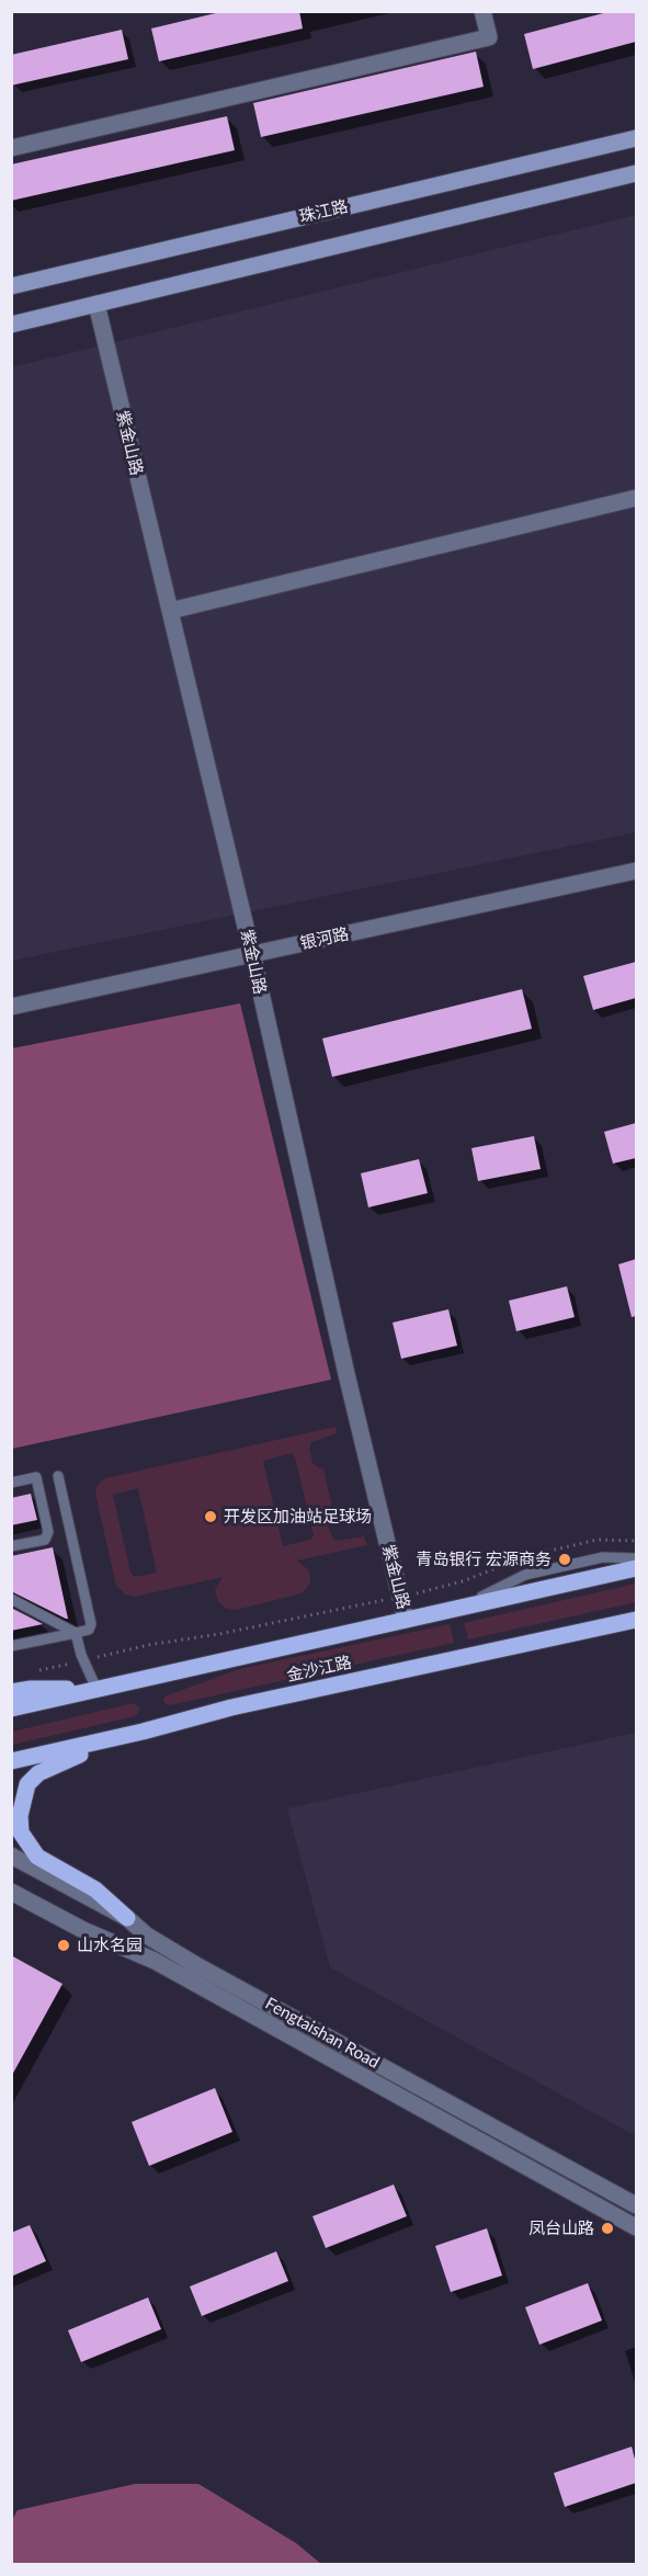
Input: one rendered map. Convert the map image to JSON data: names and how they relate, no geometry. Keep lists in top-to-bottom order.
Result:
{
  "streets": {
    "main road": ["珠江路", "金沙江路"],
    "street": ["紫金山路", "银河路", "Fengtaishan Road"]
  },
  "crossings": [
    ["紫金山路", "银河路"],
    ["紫金山路", "金沙江路"]
  ],
  "places": [
    "开发区加油站足球场",
    "青岛银行 宏源商务",
    "山水名园",
    "凤台山路"
  ]
}
